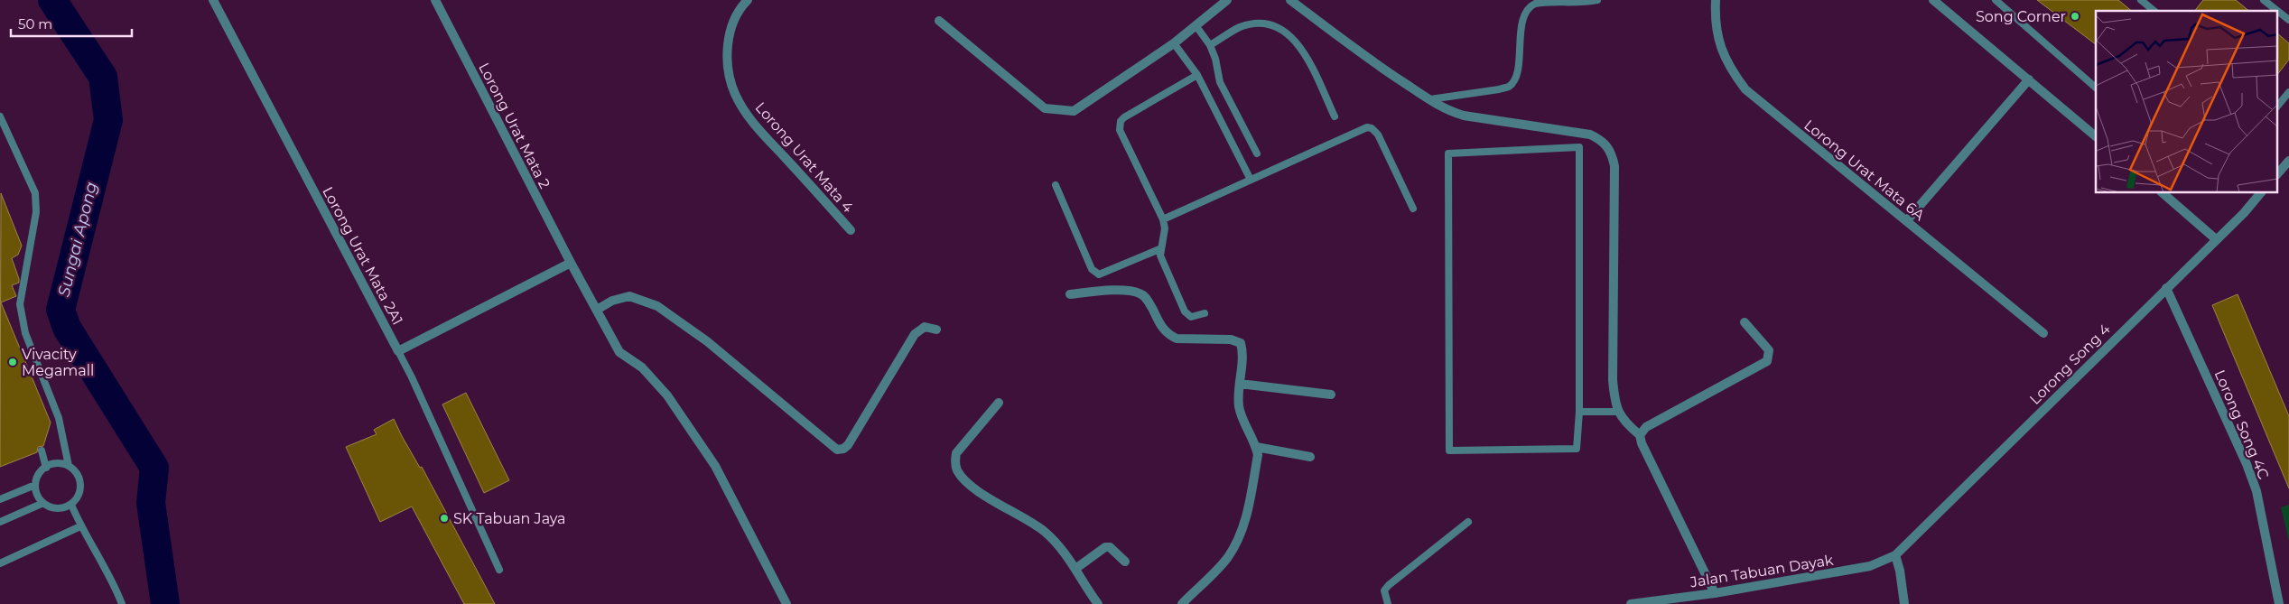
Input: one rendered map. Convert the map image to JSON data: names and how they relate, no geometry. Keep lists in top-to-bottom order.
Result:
{
  "streets": {
    "street": [
      "Lorong Urat Mata 2",
      "Lorong Urat Mata 4",
      "Lorong Urat Mata 6A",
      "Lorong Urat Mata 2A1",
      "Lorong Song 4",
      "Lorong Song 4C",
      "Jalan Tabuan Dayak"
    ]
  },
  "crossings": [
    ["Lorong Song 4", "Lorong Song 4C"],
    ["Lorong Song 4", "Jalan Tabuan Dayak"]
  ],
  "water": ["Sungai Apong"],
  "places": ["Song Corner", "Vivacity Megamall", "SK Tabuan Jaya"],
  "scale_bar": "50 m"
}
